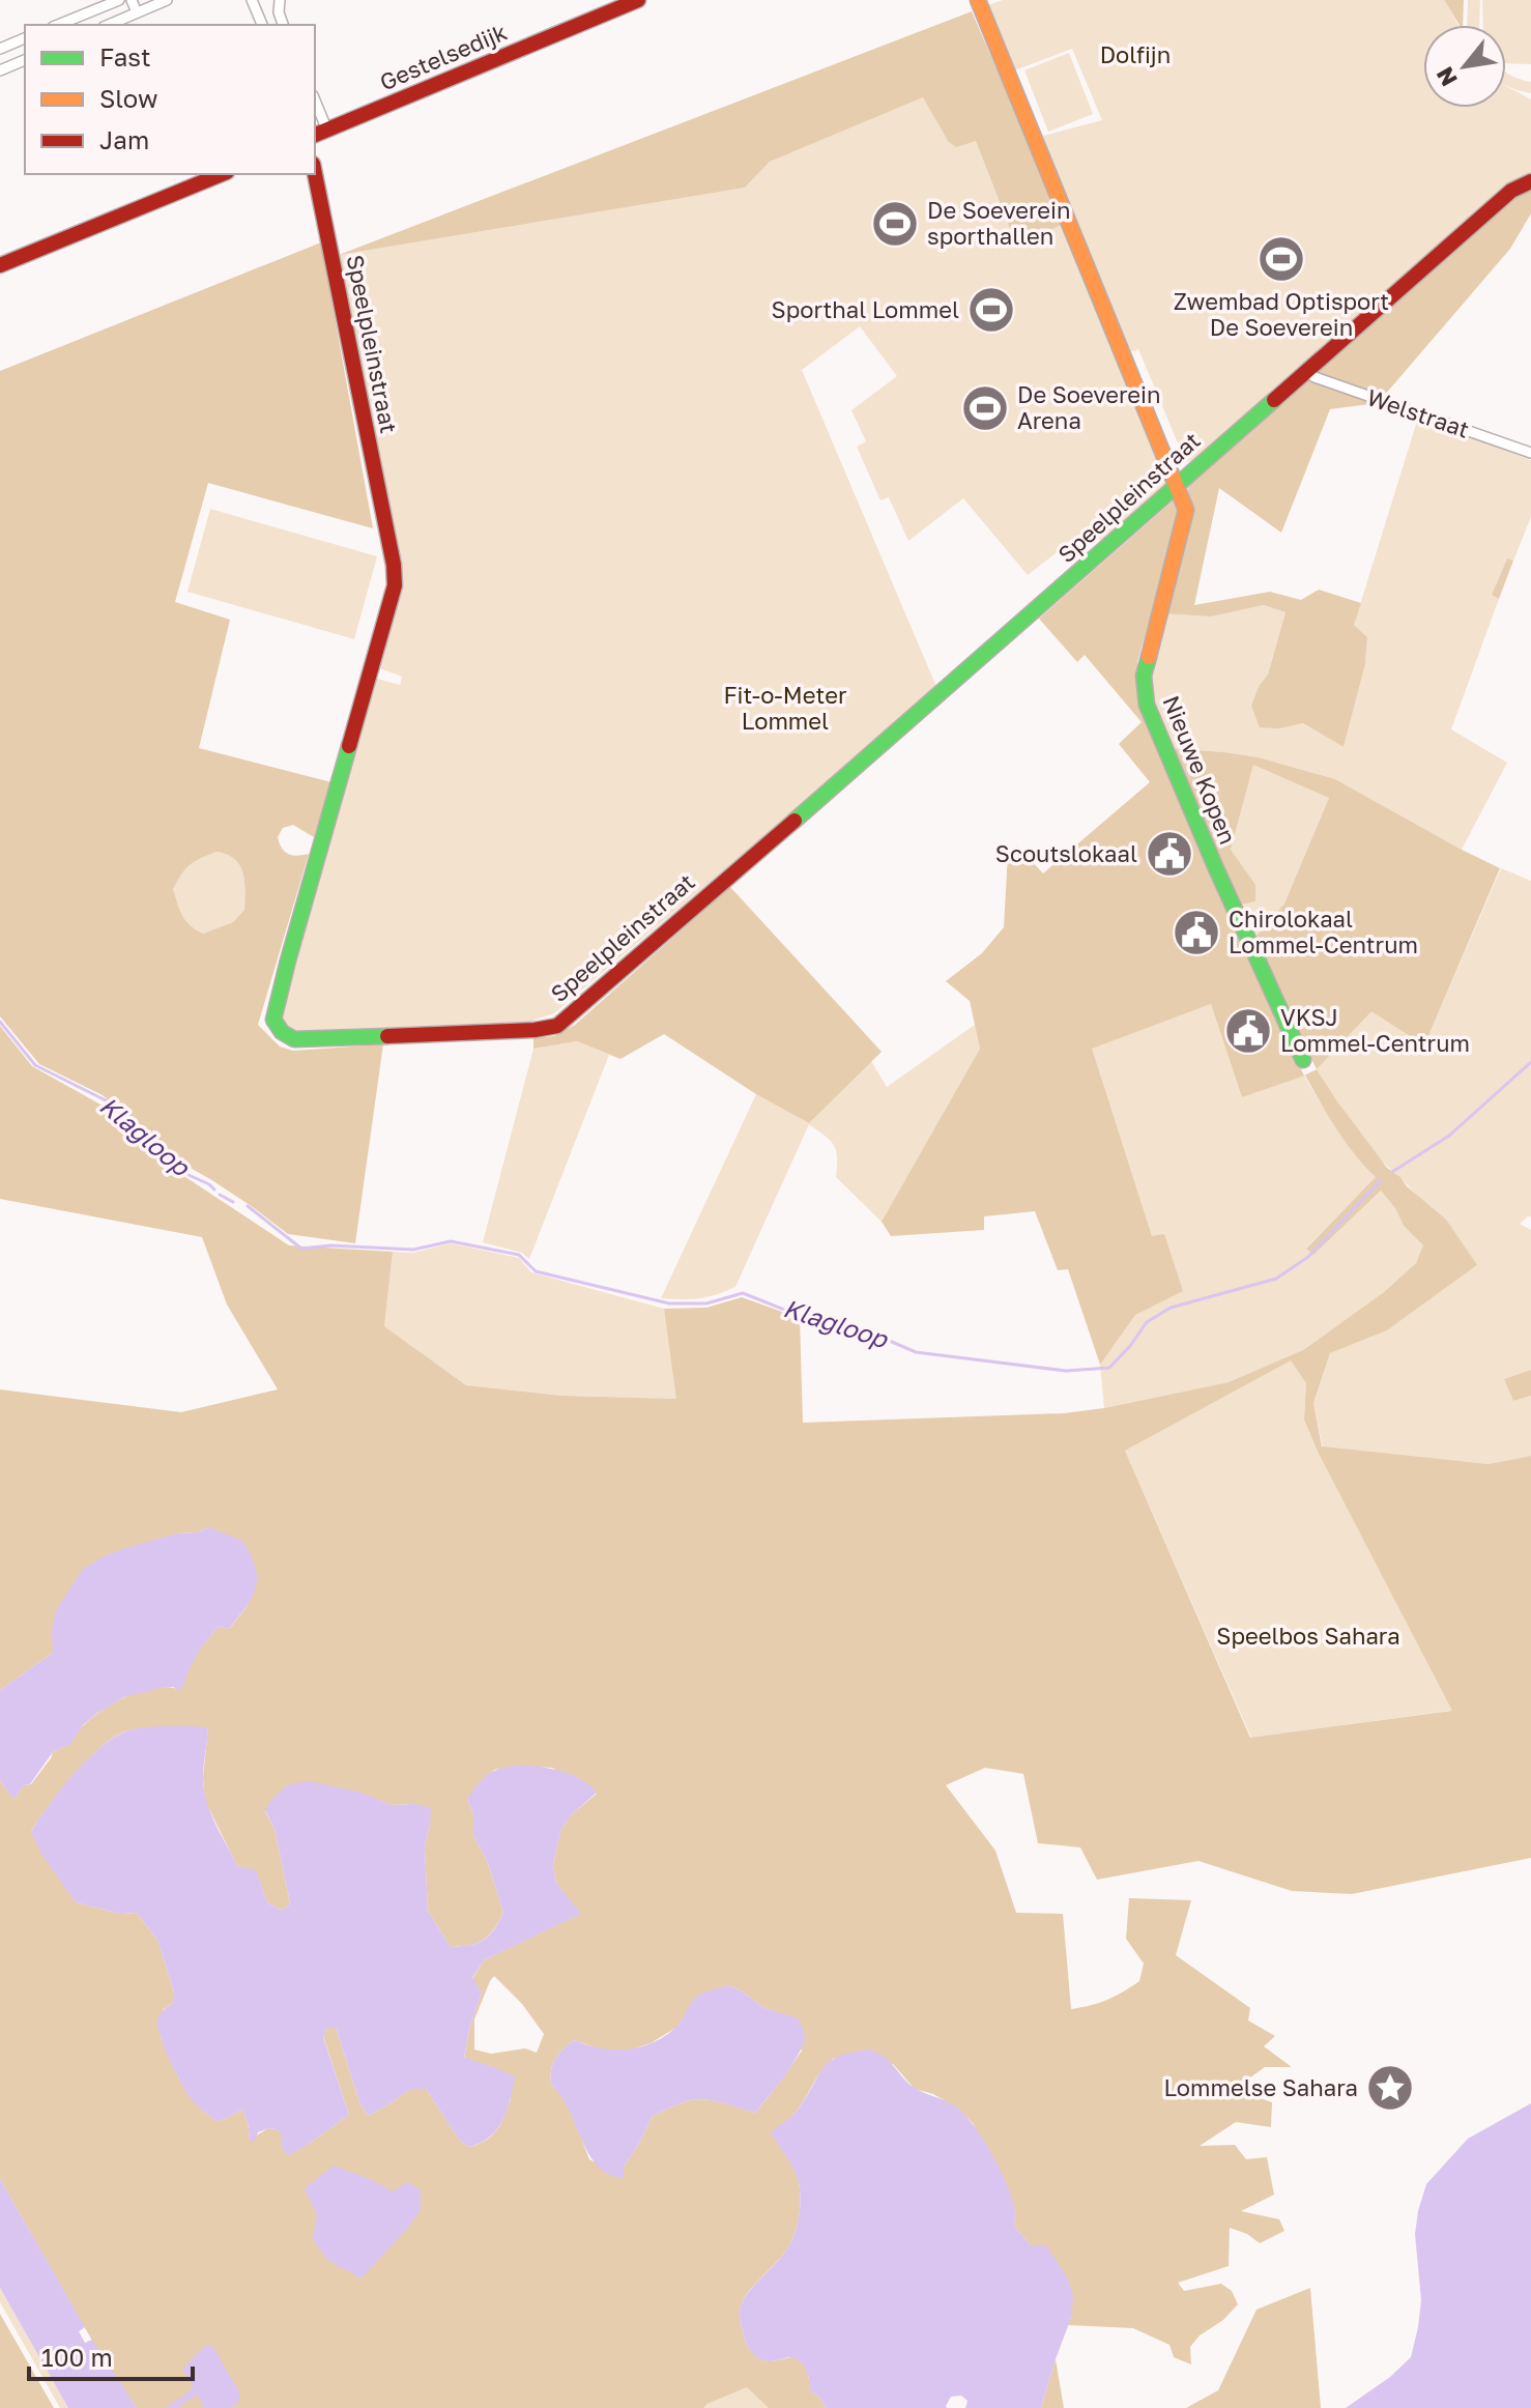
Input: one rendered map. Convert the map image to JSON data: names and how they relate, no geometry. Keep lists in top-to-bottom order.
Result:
{
  "streets": {
    "street": [
      "Gestelsedijk",
      "Speelpleinstraat",
      "Welstraat",
      "Nieuwe Kopen"
    ]
  },
  "crossings": [
    ["Speelpleinstraat", "Welstraat"],
    ["Speelpleinstraat", "Nieuwe Kopen"]
  ],
  "water": ["Klagloop"],
  "parks": ["Dolfijn", "Fit-o-Meter Lommel", "Speelbos Sahara"],
  "places": {
    "sports": [
      "De Soeverein sporthallen",
      "Zwembad Optisport De Soeverein",
      "Sporthal Lommel",
      "De Soeverein Arena"
    ],
    "public building": ["Scoutslokaal", "Chirolokaal Lommel-Centrum", "VKSJ Lommel-Centrum"],
    "place": ["Lommelse Sahara"]
  },
  "legend": ["Fast", "Slow", "Jam"],
  "scale_bar": "100 m",
  "north": "bottom left"
}
